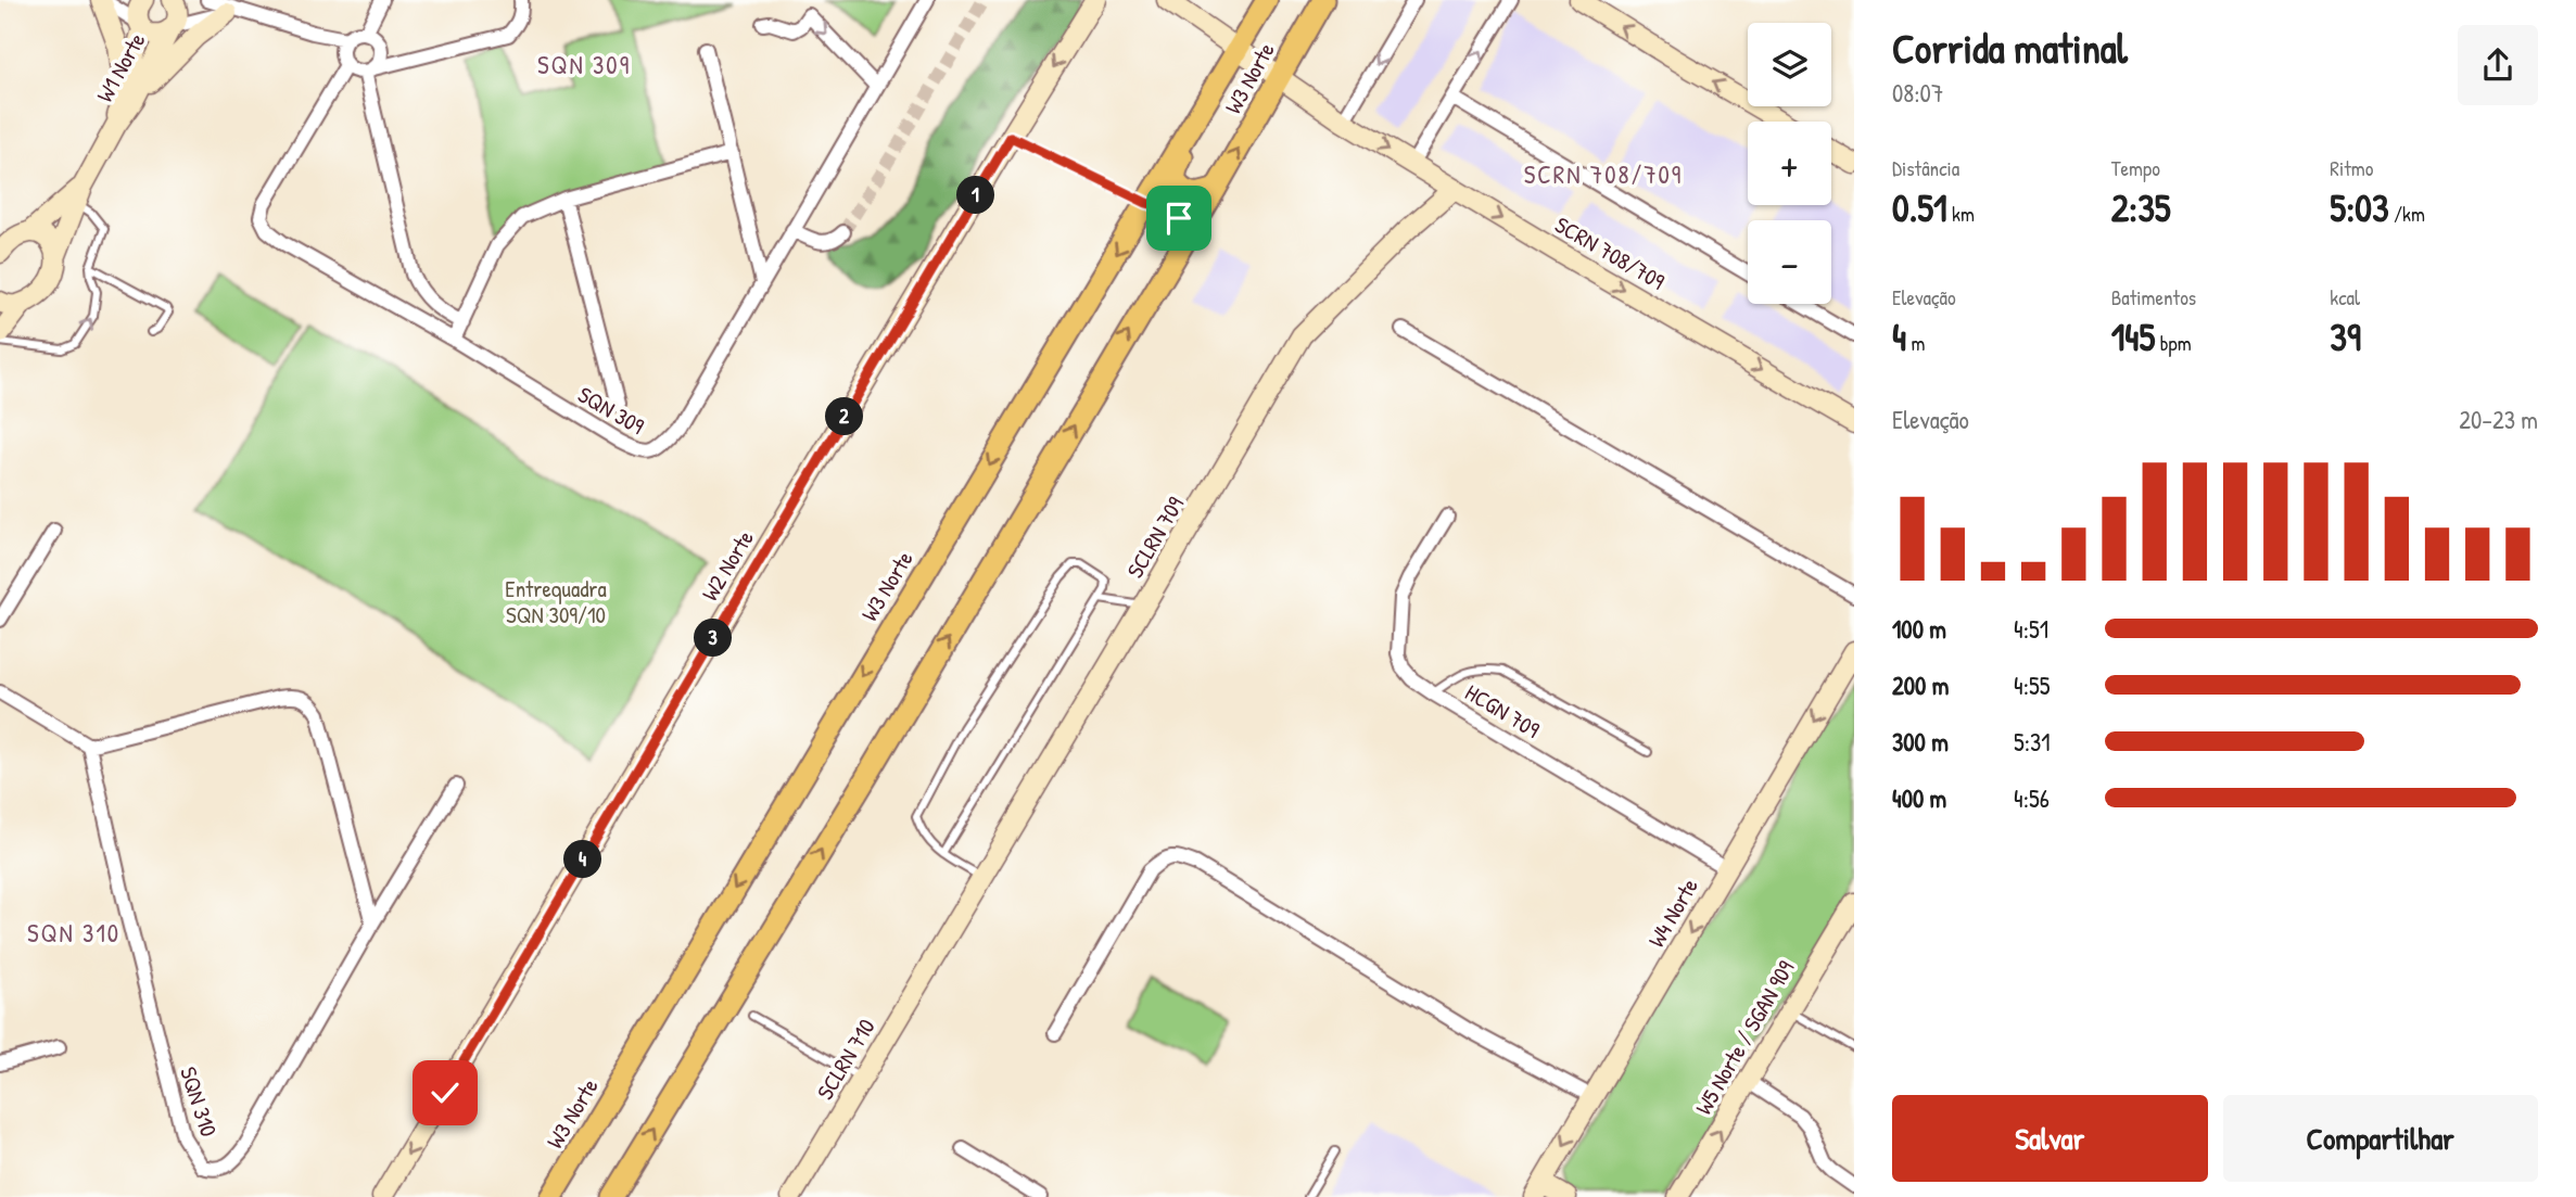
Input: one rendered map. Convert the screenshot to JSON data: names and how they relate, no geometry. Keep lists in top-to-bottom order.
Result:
{
  "streets": {
    "main road": ["W3 Norte"],
    "street": [
      "W1 Norte",
      "SCRN 708/709",
      "SQN 309",
      "SCLRN 709",
      "W2 Norte",
      "HCGN 709",
      "W4 Norte",
      "W5 Norte / SGAN 909",
      "SCLRN 710",
      "SQN 310"
    ]
  },
  "crossings": [
    ["W3 Norte", "SCRN 708/709"],
    ["SCRN 708/709", "SCLRN 709"],
    ["SCLRN 709", "SCLRN 710"],
    ["HCGN 709", "W4 Norte"]
  ],
  "one_way": ["W2 Norte", "W4 Norte", "W5 Norte / SGAN 909"],
  "districts": ["SQN 309", "SCRN 708/709", "SQN 310"],
  "parks": ["Entrequadra SQN 309/10"],
  "page": {
    "heading": ["Corrida matinal", "08:07"],
    "map_buttons": ["+", "−"],
    "stats": [
      ["Distância", "0.51 km"],
      ["Tempo", "2:35"],
      ["Ritmo", "5:03 /km"],
      ["Elevação", "4 m"],
      ["Batimentos", "145 bpm"],
      ["kcal", "39"]
    ],
    "pins": [
      "1",
      "2",
      "3",
      "4"
    ],
    "chart": ["Elevação", "20–23 m"],
    "list": [
      {
        "name": "100 m",
        "note": "4:51"
      },
      {
        "name": "200 m",
        "note": "4:55"
      },
      {
        "name": "300 m",
        "note": "5:31"
      },
      {
        "name": "400 m",
        "note": "4:56"
      }
    ],
    "buttons": ["Salvar", "Compartilhar"]
  }
}
